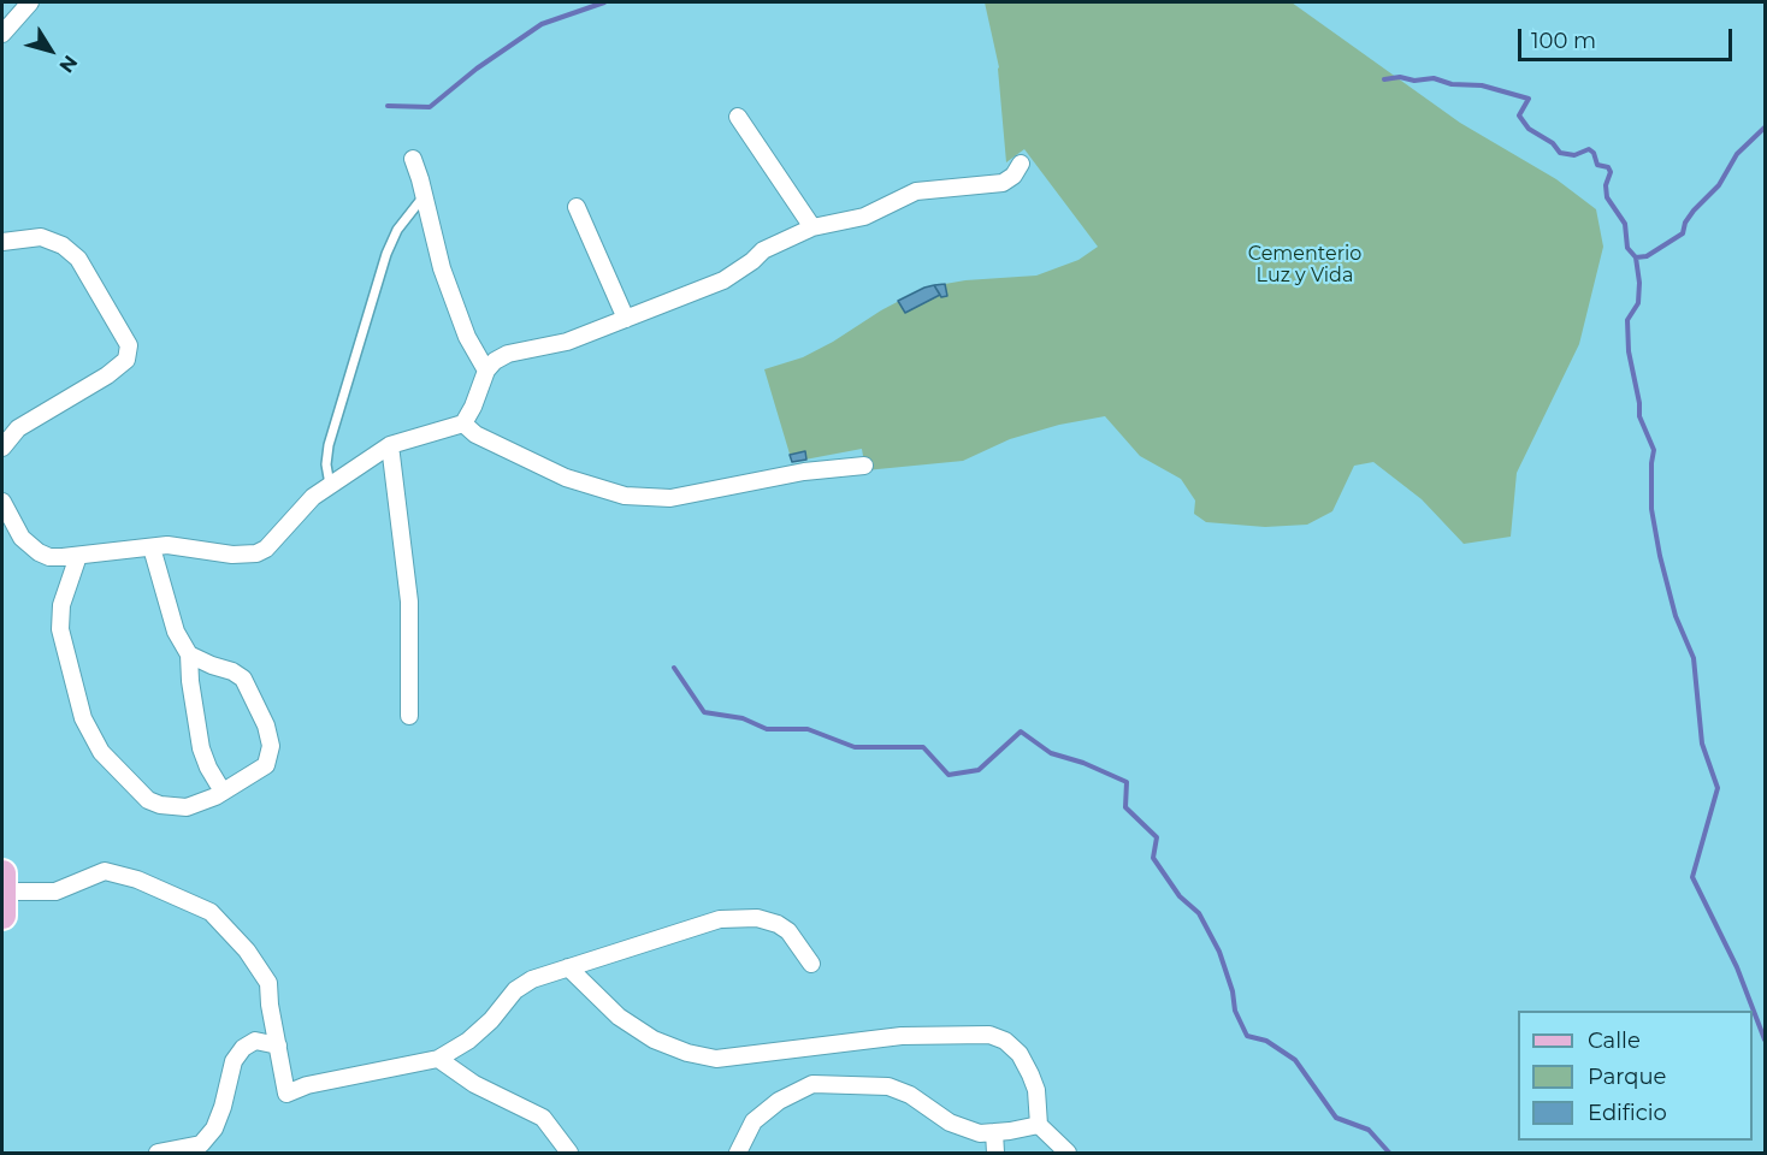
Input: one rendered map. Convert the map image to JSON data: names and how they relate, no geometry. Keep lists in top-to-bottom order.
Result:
{
  "parks": ["Cementerio Luz y Vida"],
  "legend": ["Calle", "Parque", "Edificio"],
  "scale_bar": "100 m",
  "north": "bottom right"
}
